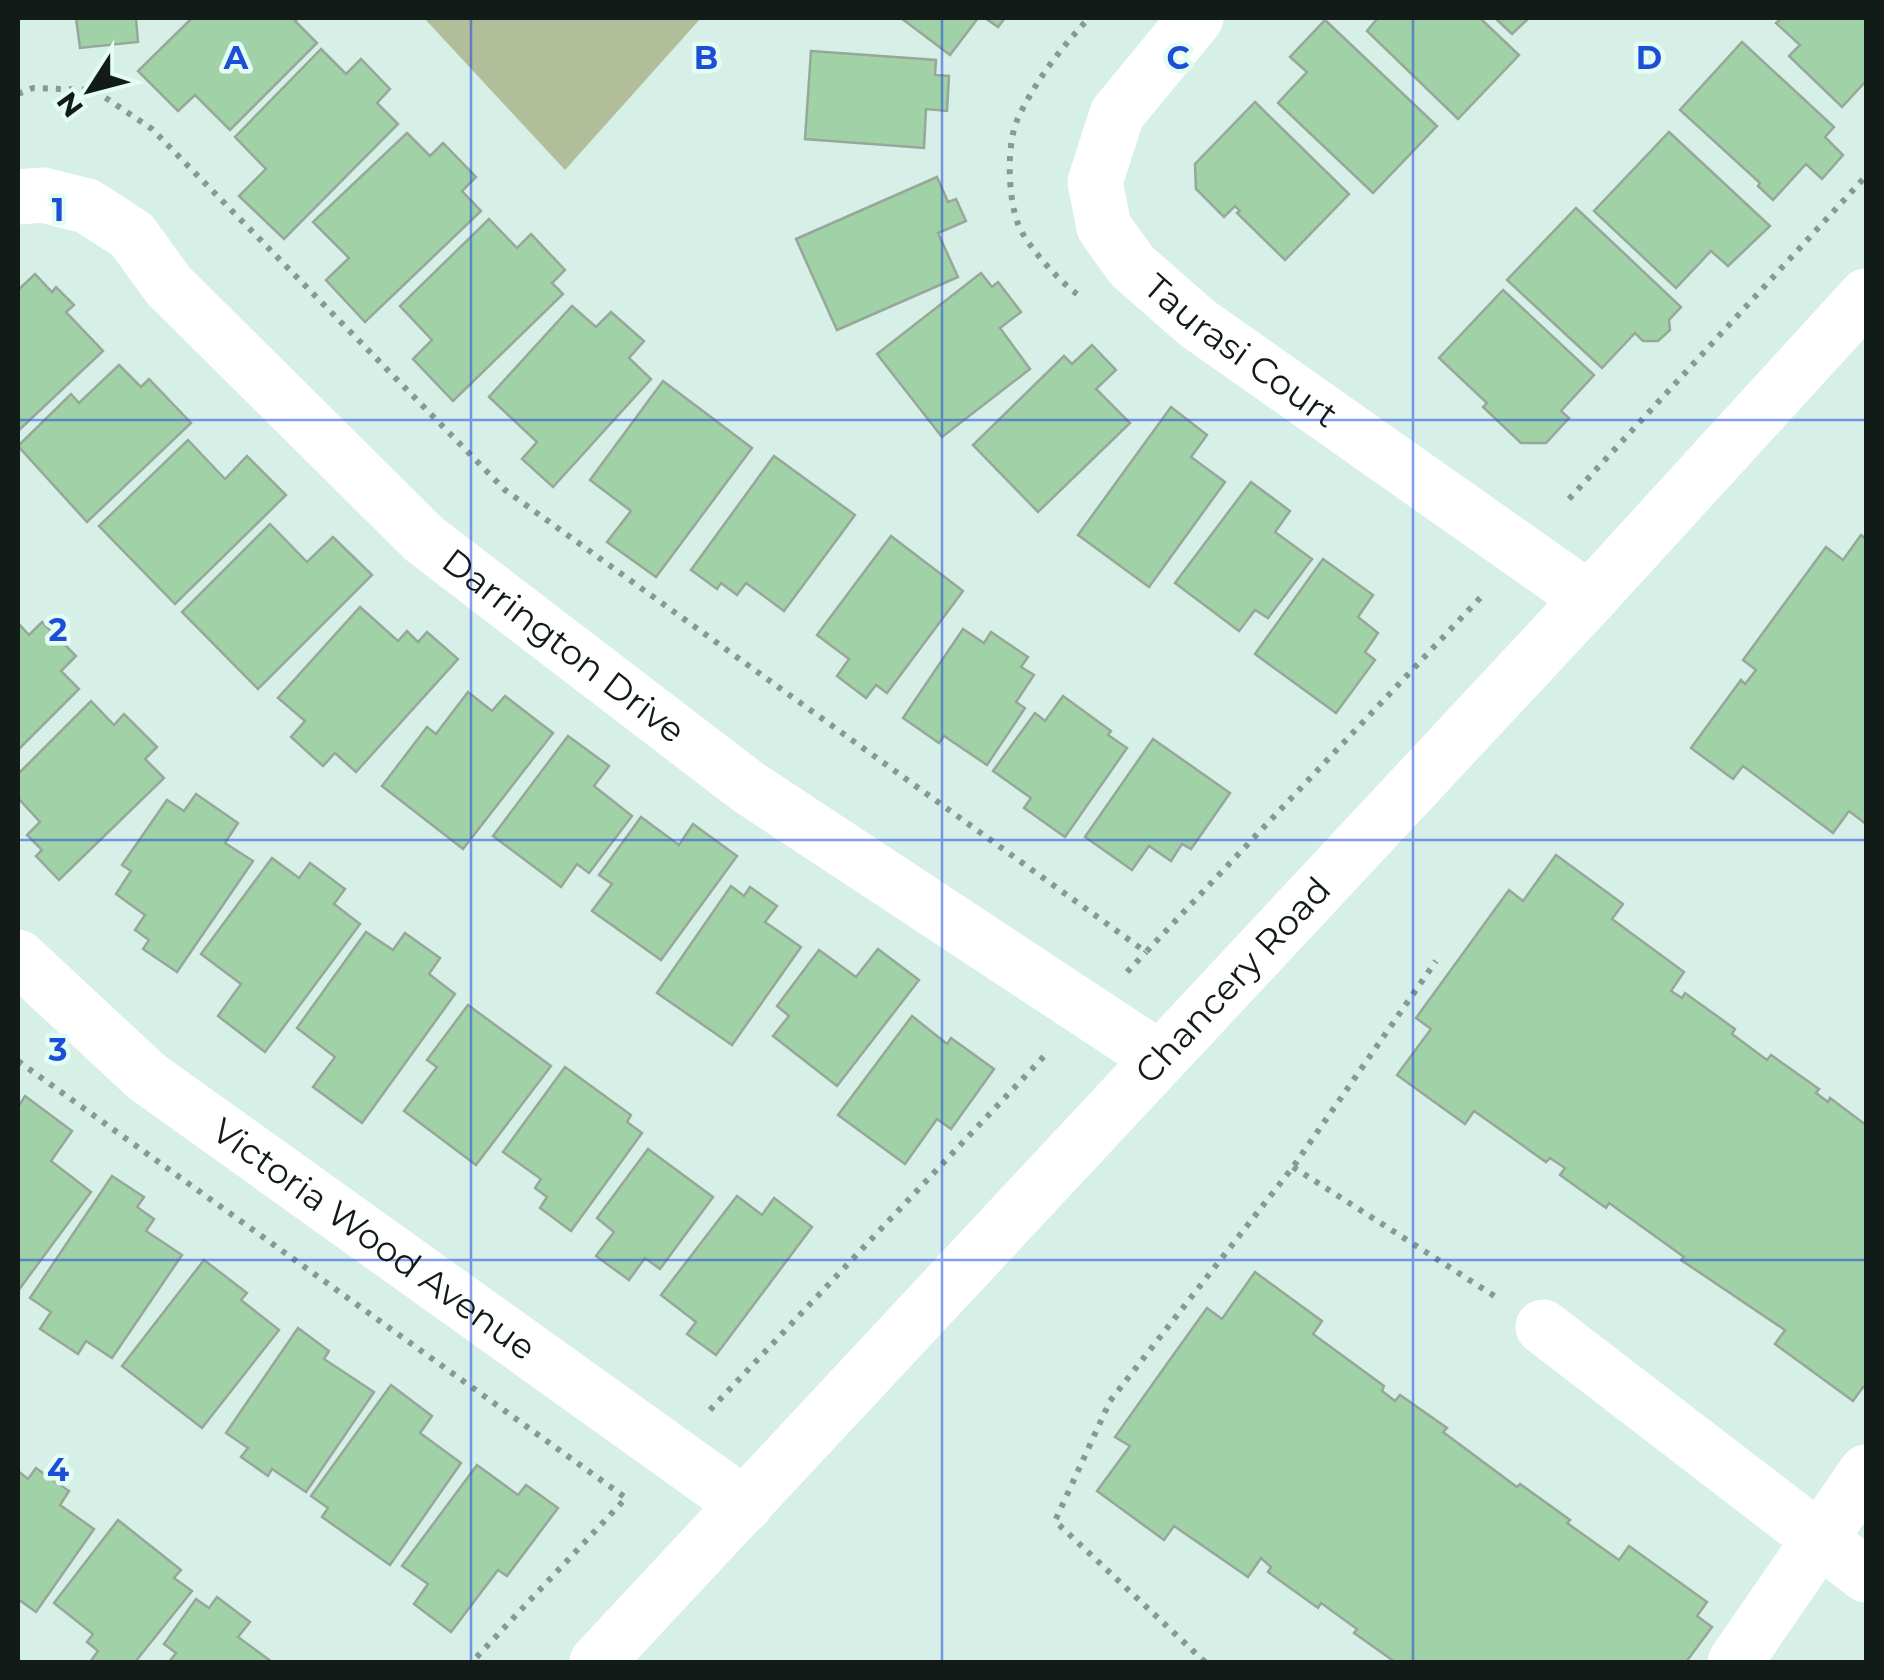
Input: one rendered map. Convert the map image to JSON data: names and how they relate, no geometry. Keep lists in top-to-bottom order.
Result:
{
  "streets": {
    "street": [
      "Taurasi Court",
      "Darrington Drive",
      "Chancery Road",
      "Victoria Wood Avenue"
    ]
  },
  "crossings": [
    ["Taurasi Court", "Chancery Road"],
    ["Darrington Drive", "Chancery Road"],
    ["Chancery Road", "Victoria Wood Avenue"]
  ],
  "north": "bottom left",
  "grid": {
    "columns": [
      "A",
      "B",
      "C",
      "D"
    ],
    "rows": [
      "1",
      "2",
      "3",
      "4"
    ]
  }
}
